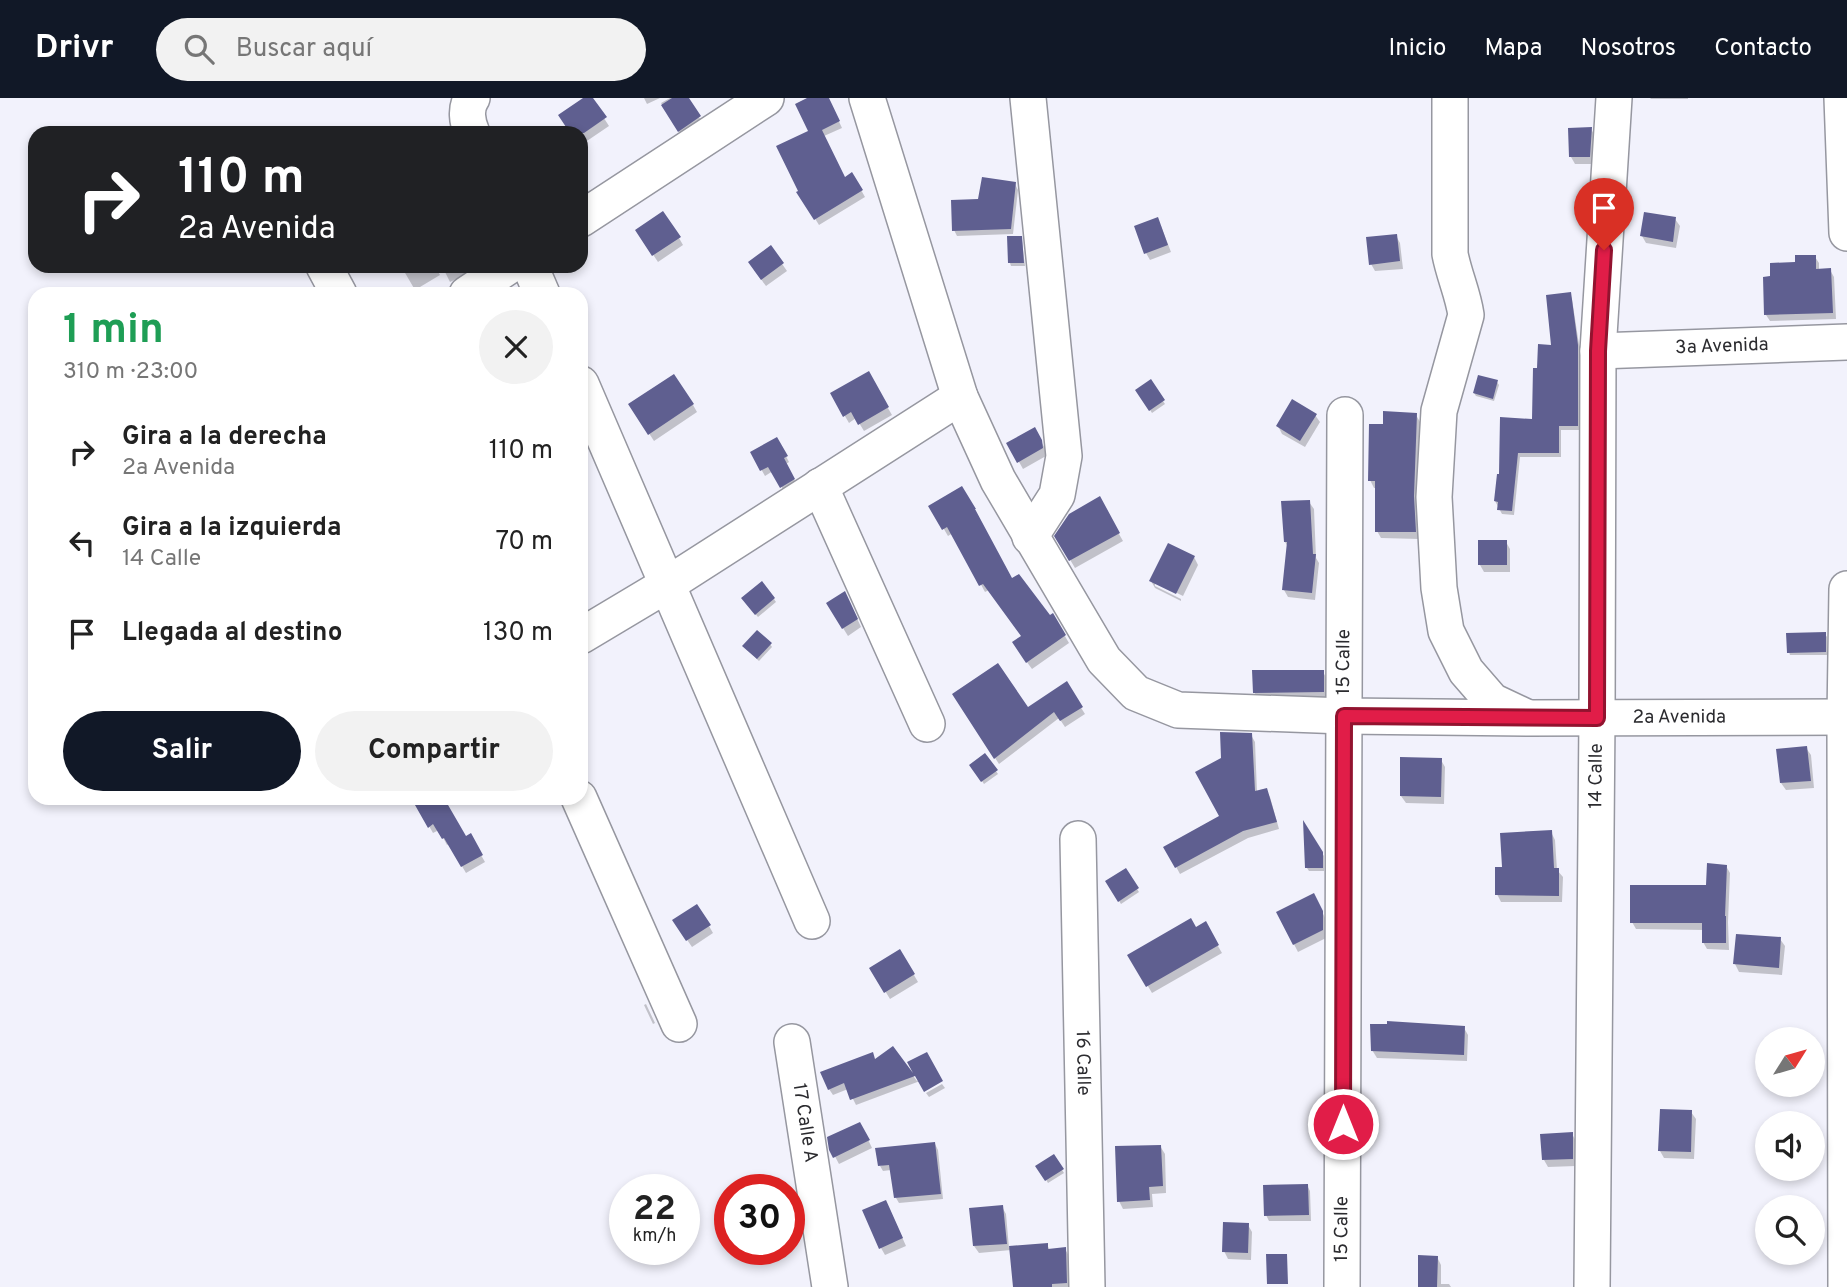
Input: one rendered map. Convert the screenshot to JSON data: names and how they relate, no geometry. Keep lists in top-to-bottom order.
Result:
{
  "streets": {
    "street": [
      "3a Avenida",
      "15 Calle",
      "2a Avenida",
      "14 Calle",
      "16 Calle",
      "17 Calle A"
    ]
  },
  "crossings": [
    ["3a Avenida", "14 Calle"],
    ["15 Calle", "2a Avenida"],
    ["2a Avenida", "14 Calle"]
  ],
  "north": "top right",
  "page": {
    "header": "Drivr",
    "search": "Buscar aquí",
    "nav": [
      "Inicio",
      "Mapa",
      "Nosotros",
      "Contacto"
    ],
    "turn": ["110 m", "2a Avenida"],
    "heading": ["1 min", "310 m · 23:00"],
    "list": [
      {
        "name": "Gira a la derecha",
        "note": "2a Avenida",
        "value": "110 m"
      },
      {
        "name": "Gira a la izquierda",
        "note": "14 Calle",
        "value": "70 m"
      },
      {
        "name": "Llegada al destino",
        "value": "130 m"
      }
    ],
    "buttons": ["Salir", "Compartir"],
    "speed": "22 km/h",
    "limit": "30"
  }
}
